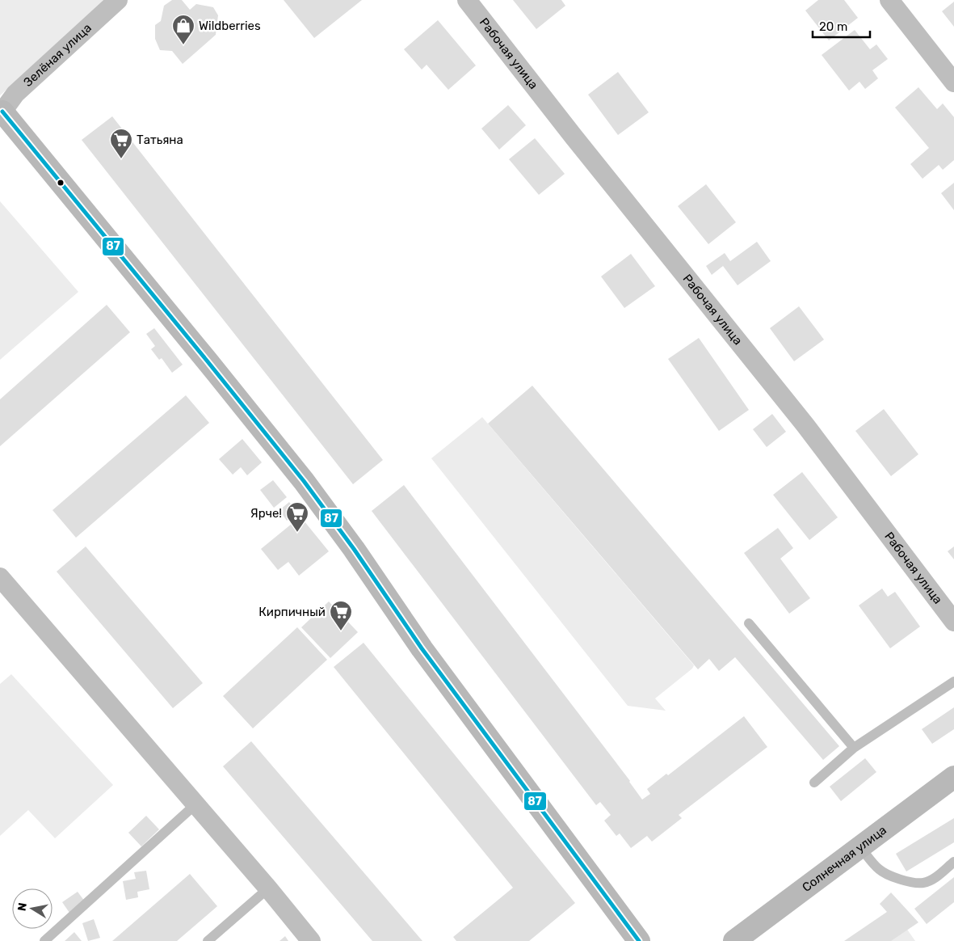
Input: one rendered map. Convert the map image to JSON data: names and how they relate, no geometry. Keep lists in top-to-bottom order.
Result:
{
  "streets": {
    "street": ["Рабочая улица", "Зелёная улица", "Солнечная улица"]
  },
  "places": {
    "shop": ["Wildberries"],
    "supermarket": ["Татьяна", "Ярче!", "Кирпичный"]
  },
  "lines": ["transit line 87"],
  "scale_bar": "20 m",
  "north": "left"
}
